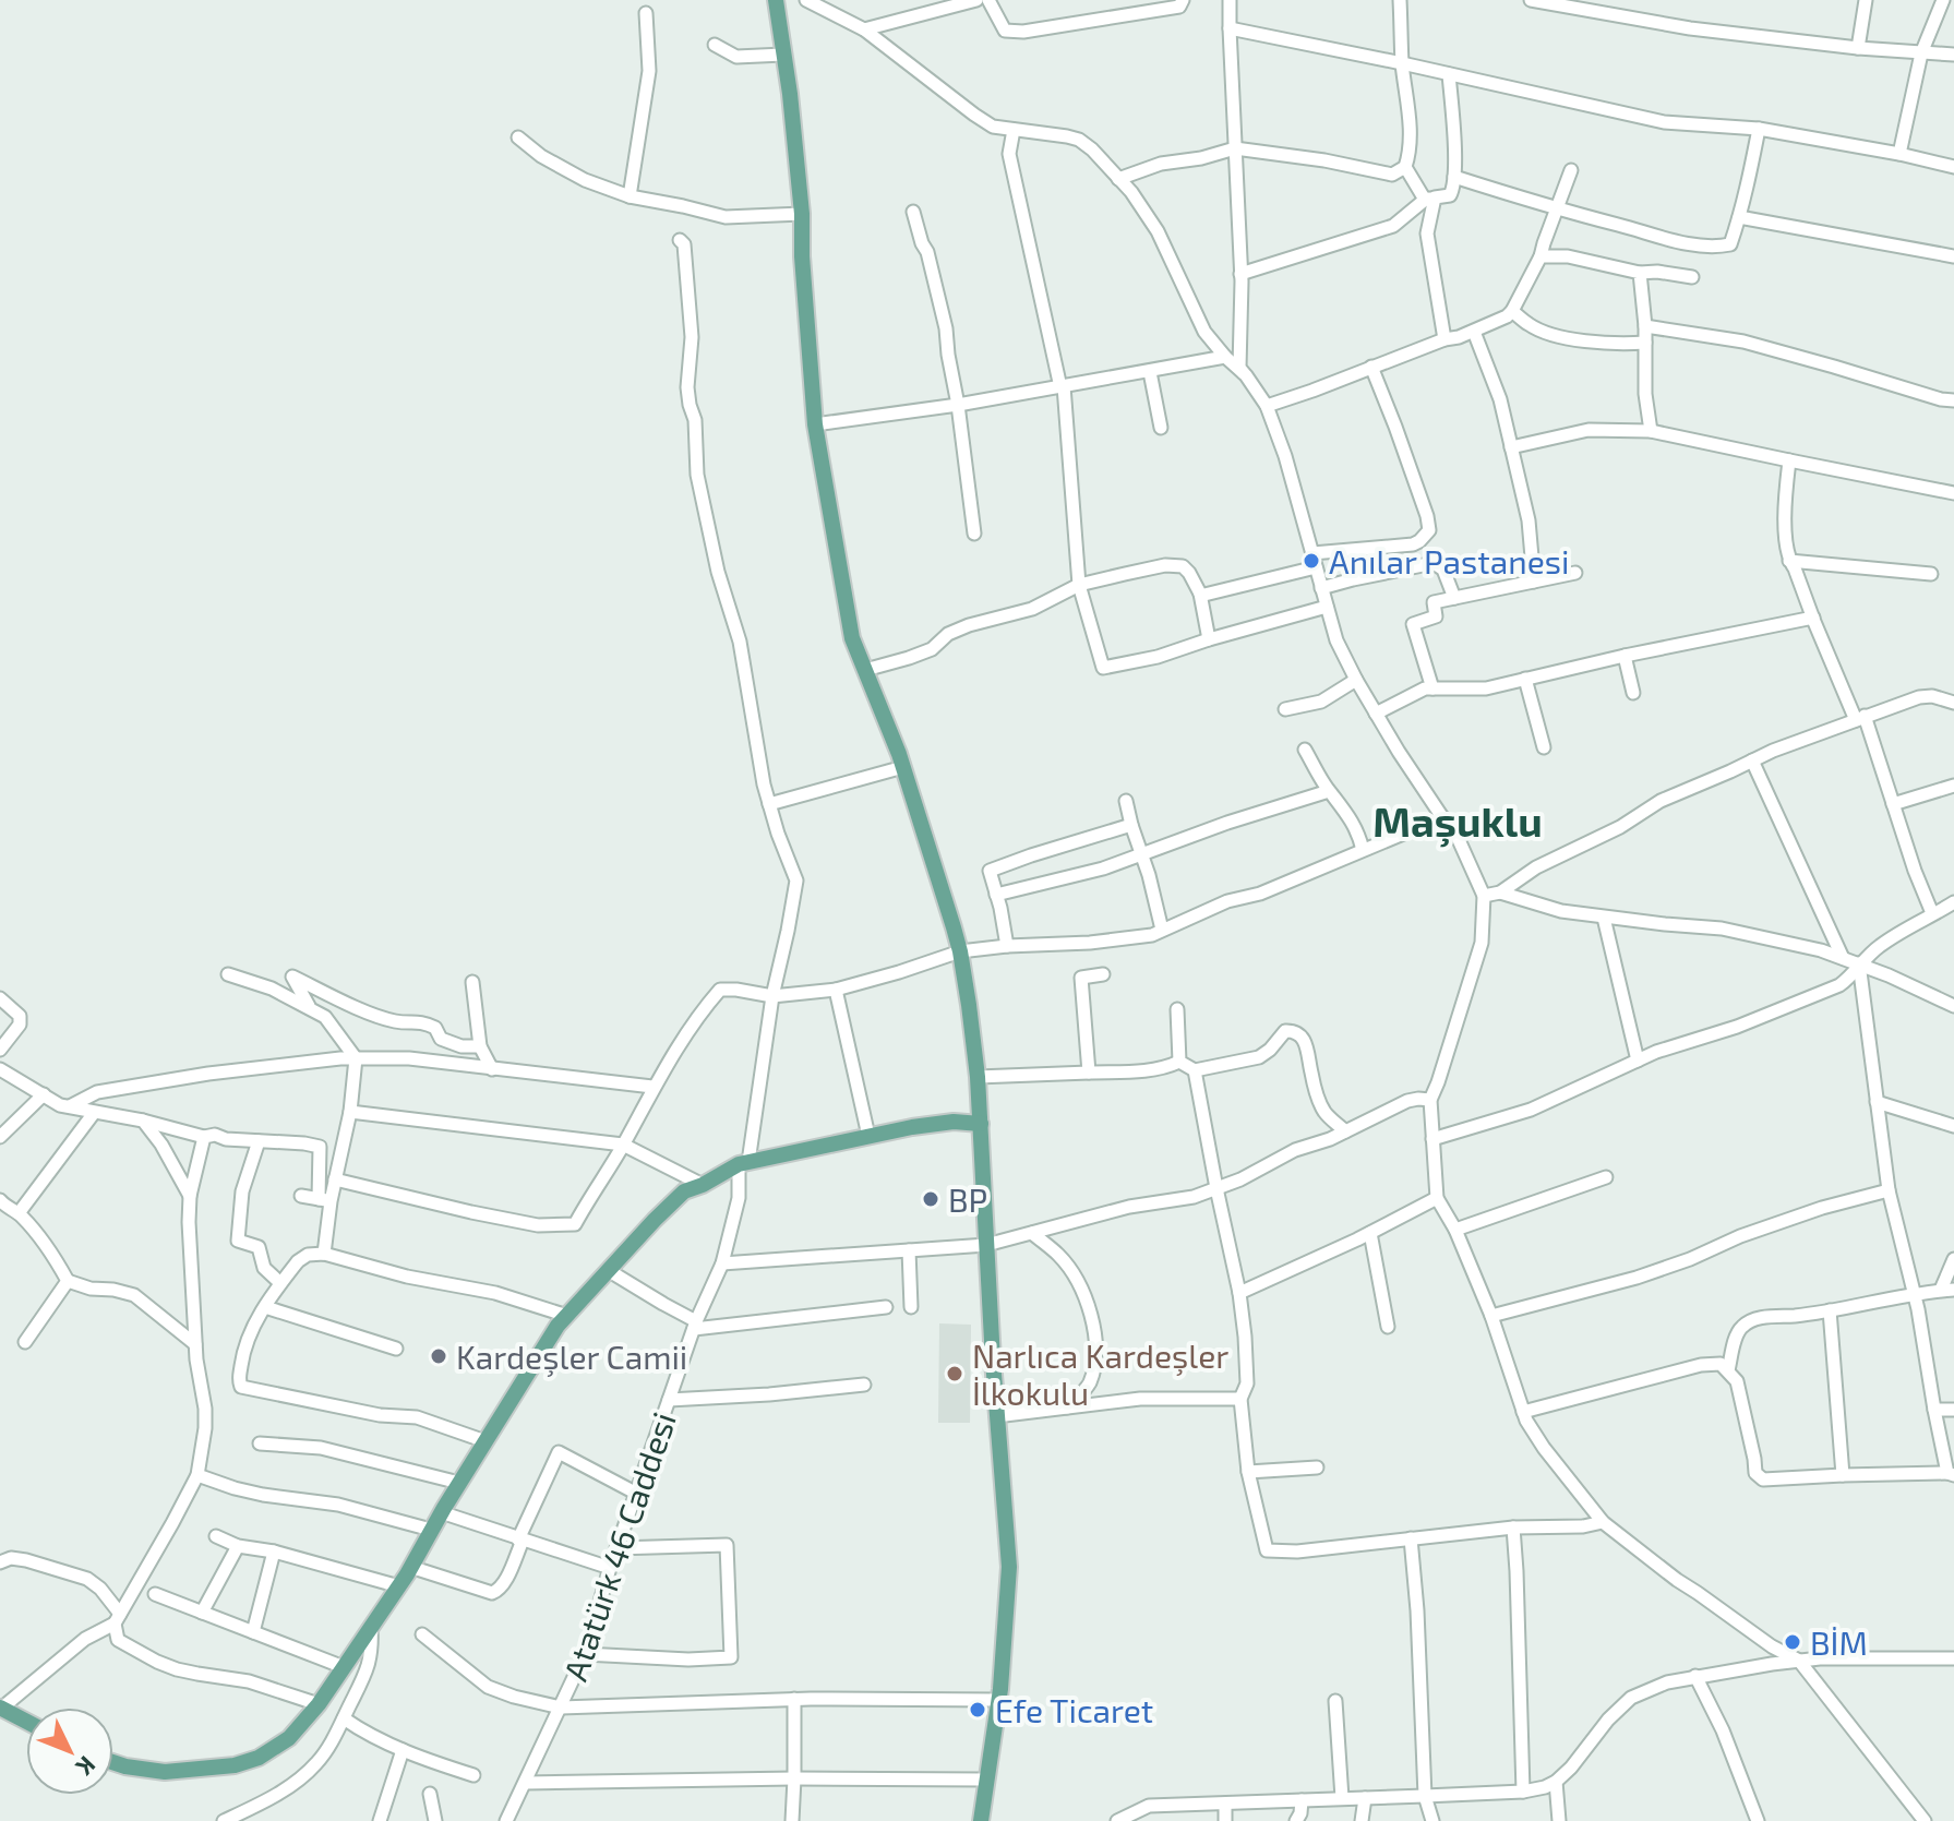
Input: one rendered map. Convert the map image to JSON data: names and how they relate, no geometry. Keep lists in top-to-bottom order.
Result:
{
  "streets": {
    "street": ["Atatürk 46 Caddesi"]
  },
  "districts": ["Maşuklu"],
  "places": [
    "Anılar Pastanesi",
    "BP",
    "Kardeşler Camii",
    "Narlıca Kardeşler İlkokulu",
    "BİM",
    "Efe Ticaret"
  ],
  "north": "bottom right"
}
